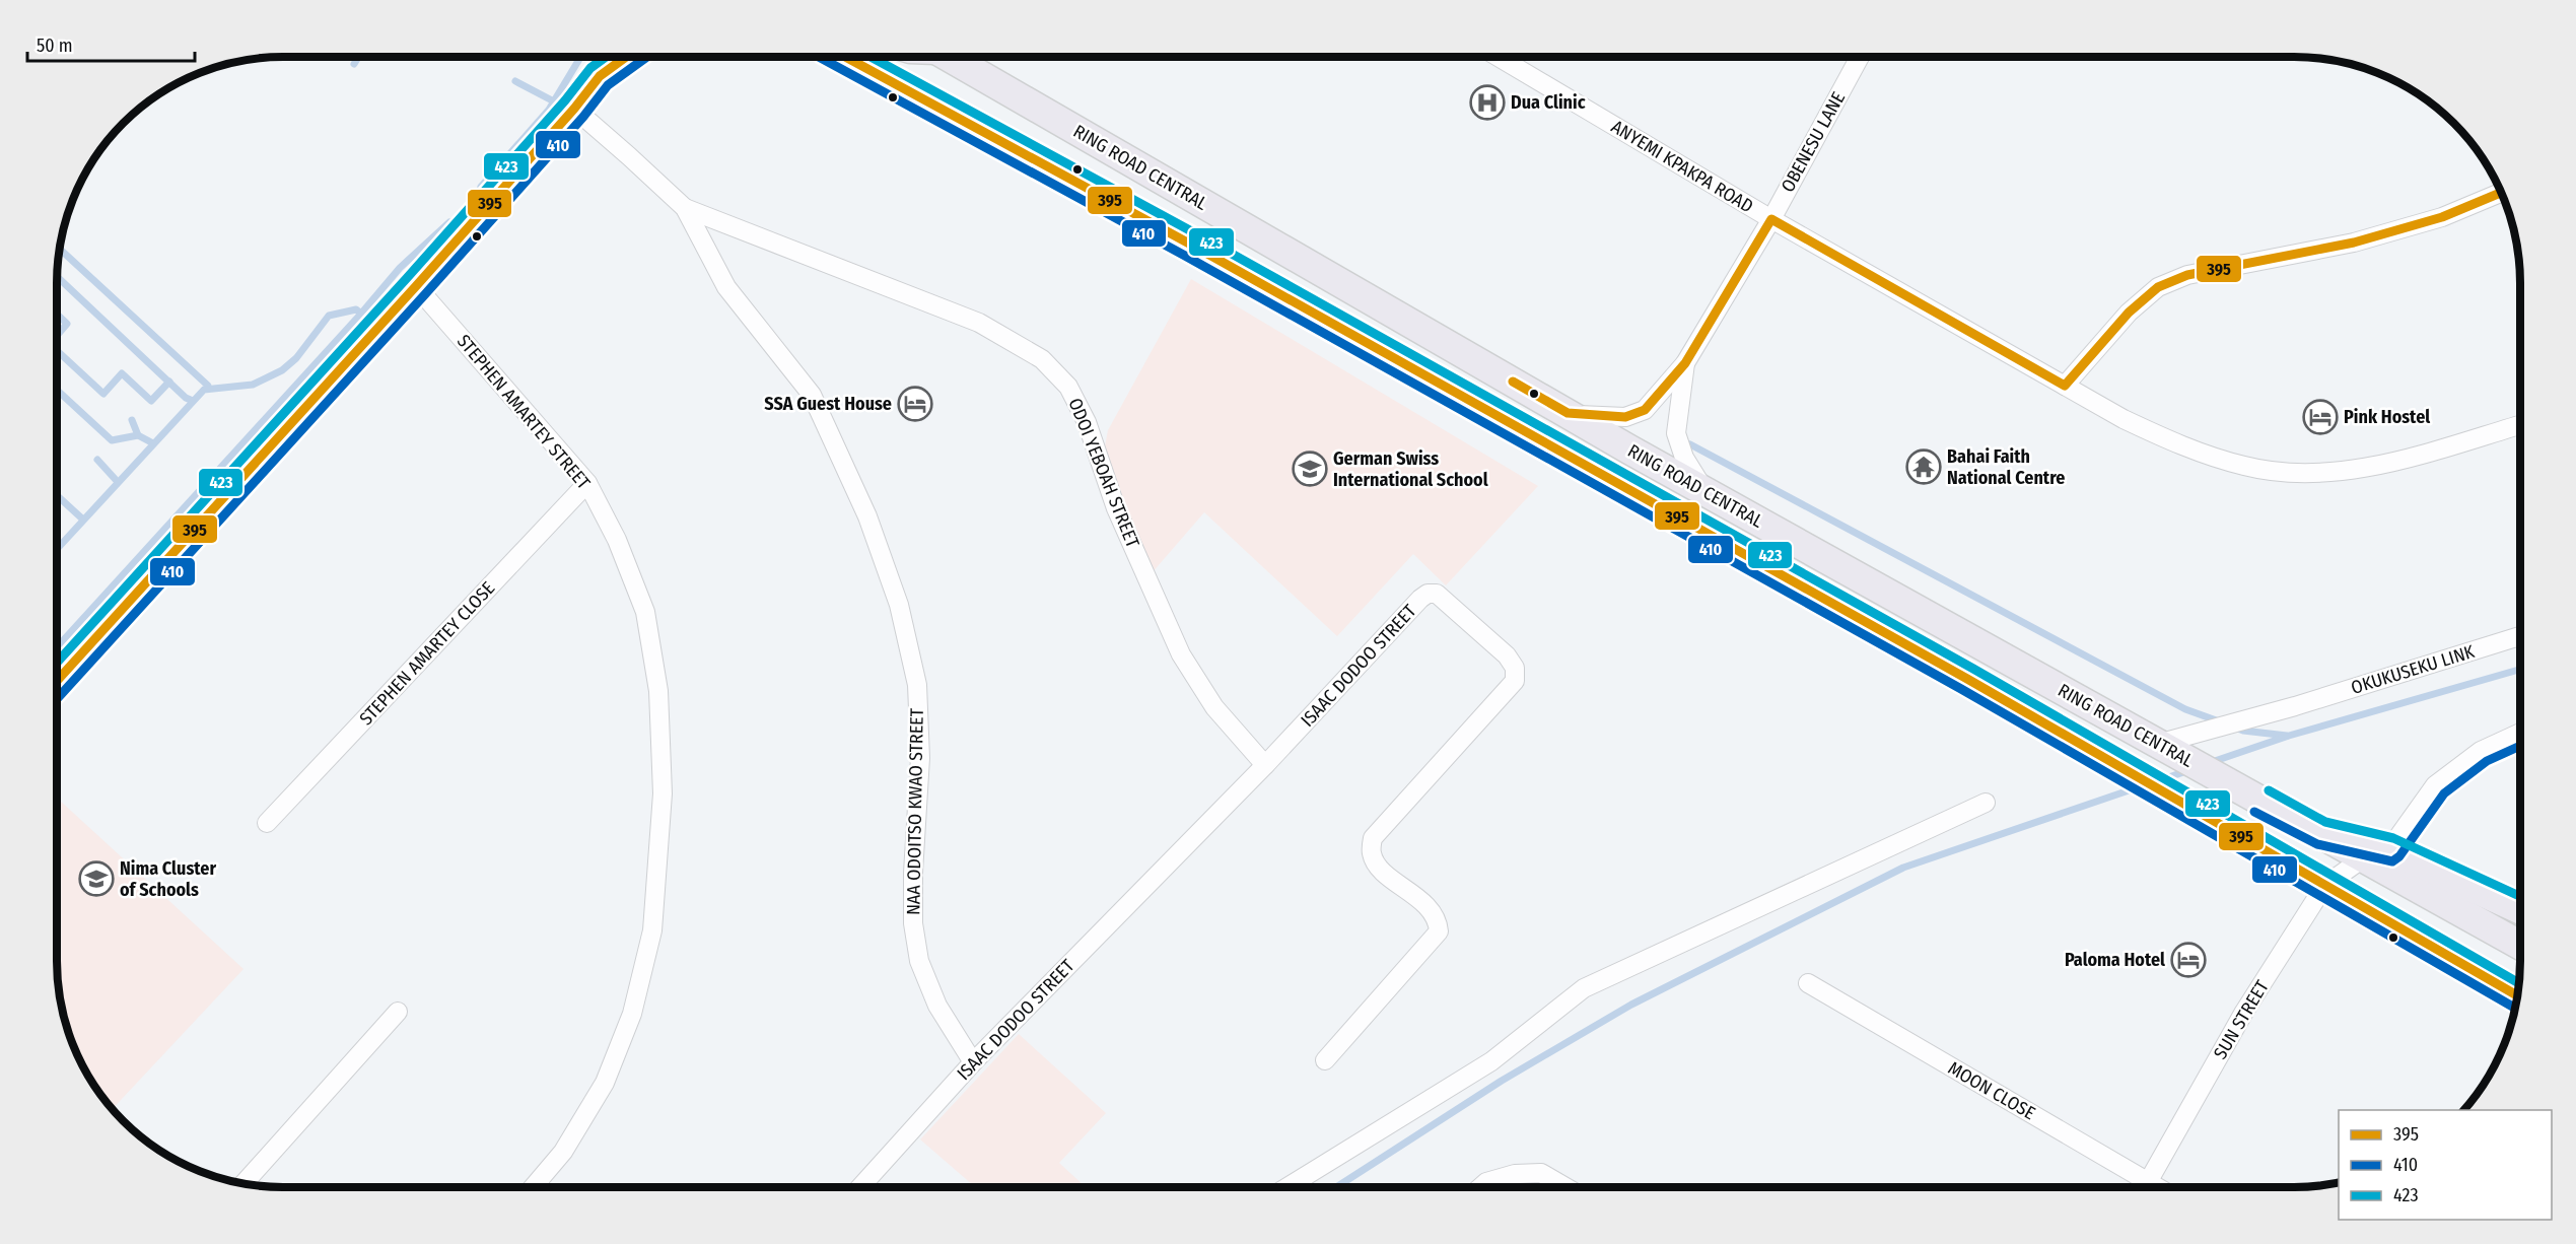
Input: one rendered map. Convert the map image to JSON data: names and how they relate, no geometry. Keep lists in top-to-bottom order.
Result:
{
  "streets": {
    "main road": ["RING ROAD CENTRAL"],
    "street": [
      "OBENESU LANE",
      "ANYEMI KPAKPA ROAD",
      "STEPHEN AMARTEY STREET",
      "ODOI YEBOAH STREET",
      "STEPHEN AMARTEY CLOSE",
      "ISAAC DODOO STREET",
      "OKUKUSEKU LINK",
      "NAA ODOITSO KWAO STREET",
      "SUN STREET",
      "MOON CLOSE"
    ]
  },
  "crossings": [
    ["OBENESU LANE", "ANYEMI KPAKPA ROAD"],
    ["OBENESU LANE", "RING ROAD CENTRAL"],
    ["RING ROAD CENTRAL", "OKUKUSEKU LINK"],
    ["RING ROAD CENTRAL", "SUN STREET"],
    ["STEPHEN AMARTEY STREET", "STEPHEN AMARTEY CLOSE"],
    ["ODOI YEBOAH STREET", "ISAAC DODOO STREET"],
    ["ODOI YEBOAH STREET", "NAA ODOITSO KWAO STREET"],
    ["ISAAC DODOO STREET", "NAA ODOITSO KWAO STREET"],
    ["SUN STREET", "MOON CLOSE"]
  ],
  "places": {
    "hospital": ["Dua Clinic"],
    "hotel": ["SSA Guest House", "Pink Hostel", "Paloma Hotel"],
    "temple": ["Bahai Faith National Centre"],
    "school or university": ["German Swiss International School", "Nima Cluster of Schools"]
  },
  "lines": ["transit line 395", "transit line 410", "transit line 423"],
  "legend": ["395", "410", "423"],
  "scale_bar": "50 m"
}
